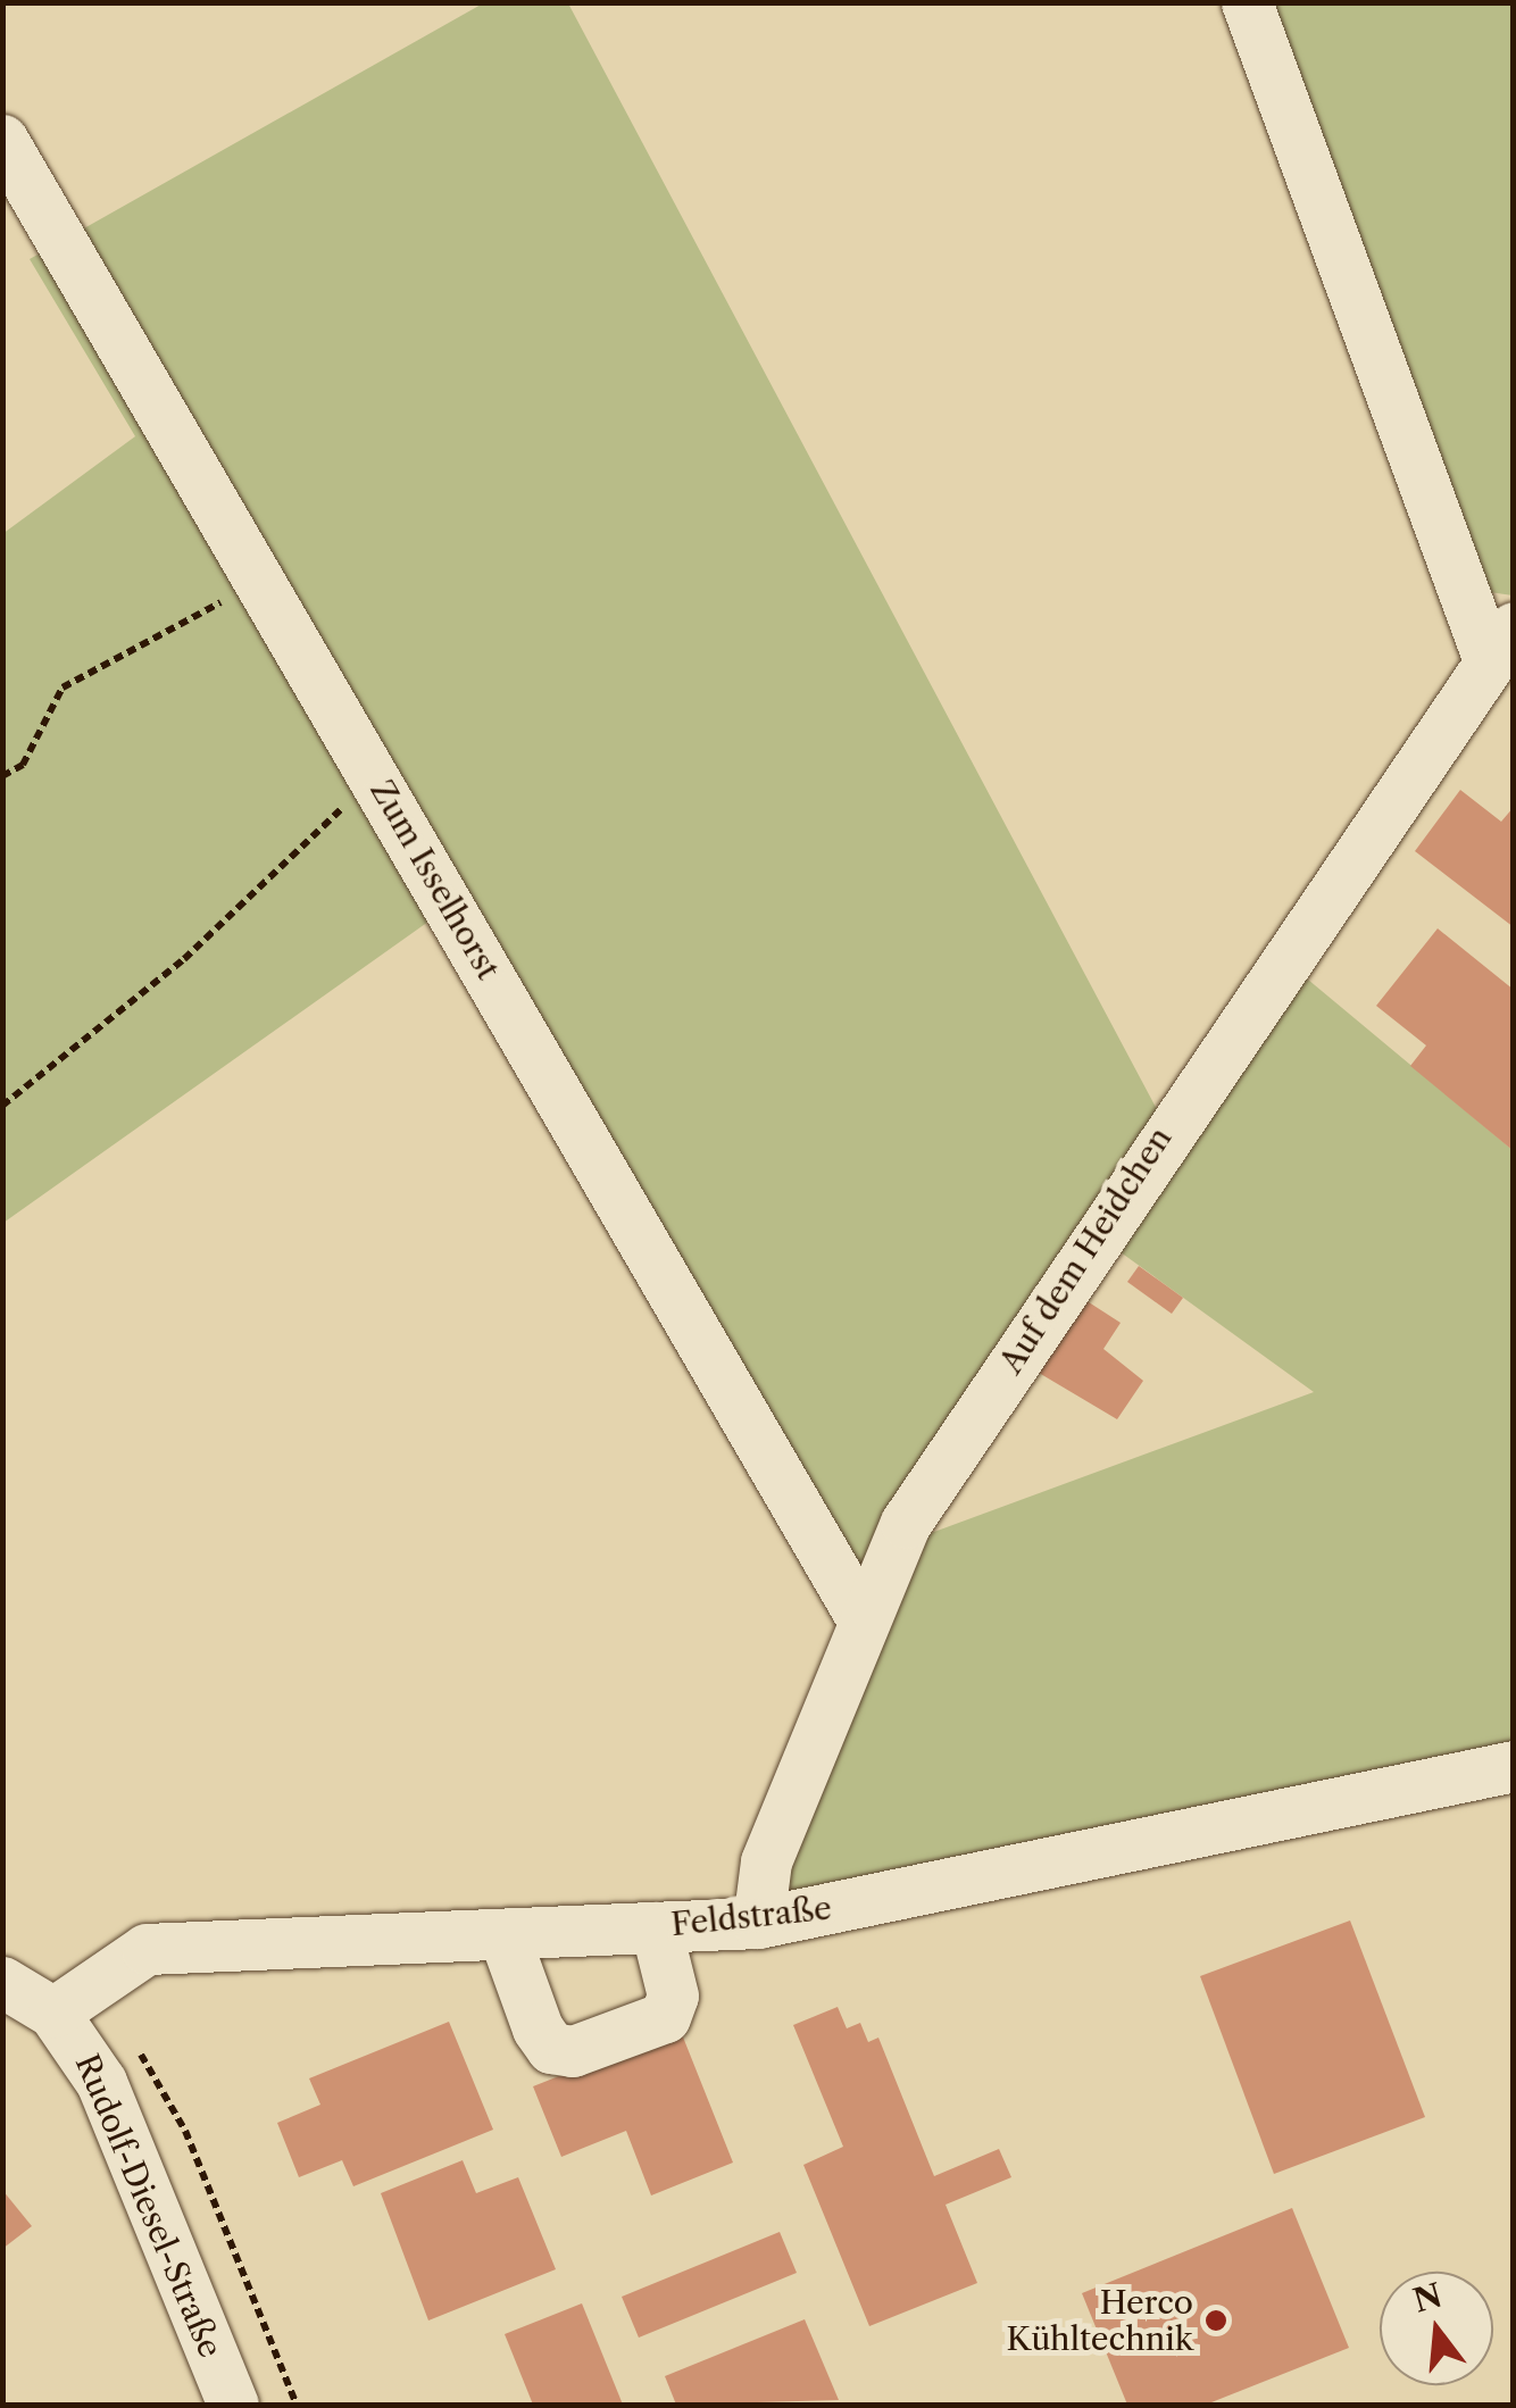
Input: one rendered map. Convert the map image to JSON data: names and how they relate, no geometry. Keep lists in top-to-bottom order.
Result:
{
  "streets": {
    "street": [
      "Zum Isselhorst",
      "Auf dem Heidchen",
      "Feldstraße",
      "Rudolf-Diesel-Straße"
    ]
  },
  "crossings": [
    ["Zum Isselhorst", "Auf dem Heidchen"],
    ["Auf dem Heidchen", "Feldstraße"],
    ["Feldstraße", "Rudolf-Diesel-Straße"]
  ],
  "places": ["Herco Kühltechnik"],
  "north": "top"
}
